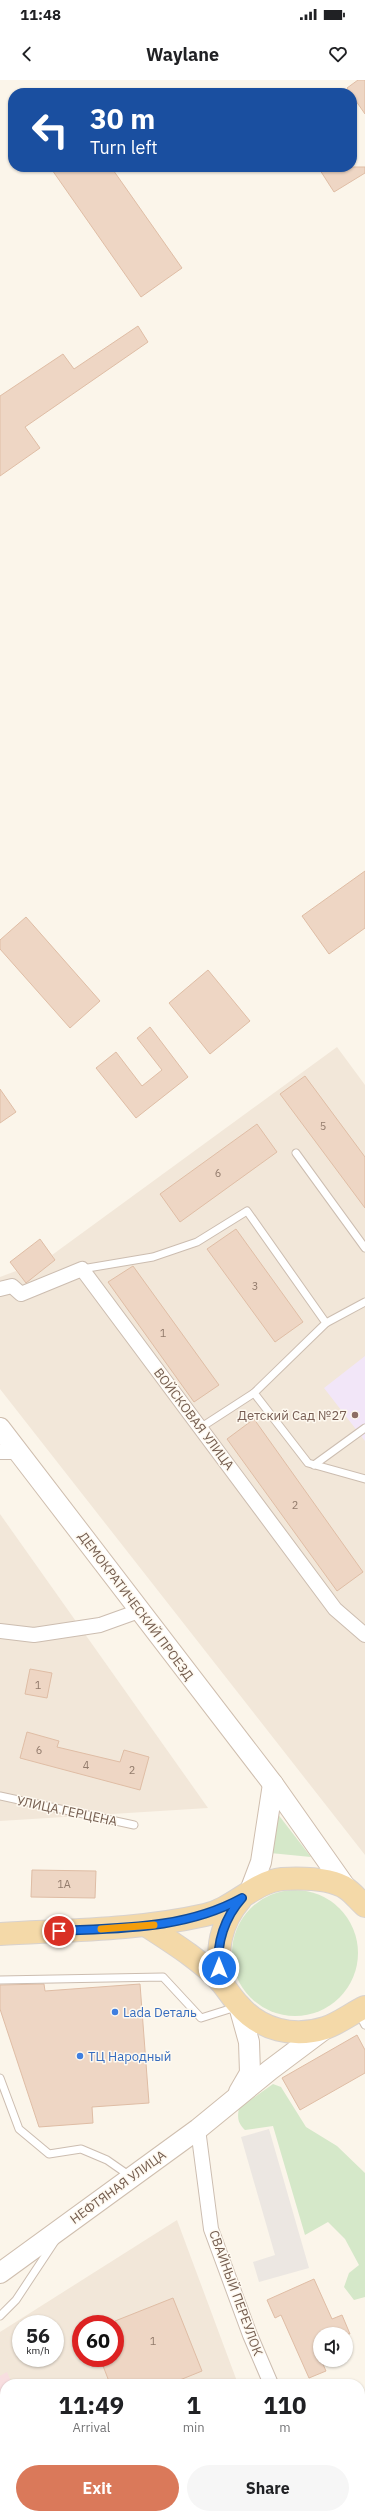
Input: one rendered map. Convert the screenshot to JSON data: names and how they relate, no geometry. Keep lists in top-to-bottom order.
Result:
{
  "streets": {
    "main road": ["ДЕМОКРАТИЧЕСКИЙ ПРОЕЗД", "НЕФТЯНАЯ УЛИЦА"],
    "street": ["ВОЙСКОВАЯ УЛИЦА", "СВАЙНЫЙ ПЕРЕУЛОК"],
    "lane": ["УЛИЦА ГЕРЦЕНА"]
  },
  "crossings": [
    ["НЕФТЯНАЯ УЛИЦА", "СВАЙНЫЙ ПЕРЕУЛОК"]
  ],
  "places": ["Детский Сад №27", "Lada Dеталь", "ТЦ Народный"],
  "house_numbers": [
    "5",
    "6",
    "3",
    "1",
    "2",
    "1",
    "6",
    "4",
    "2",
    "1А",
    "1"
  ],
  "page": {
    "status": "11:48",
    "header": "Waylane",
    "turn": ["30 m", "Turn left"],
    "speed": "56 km/h",
    "limit": "60",
    "eta": [
      "11:49",
      "Arrival",
      "1",
      "min",
      "110",
      "m"
    ],
    "buttons": ["Exit", "Share"]
  }
}
